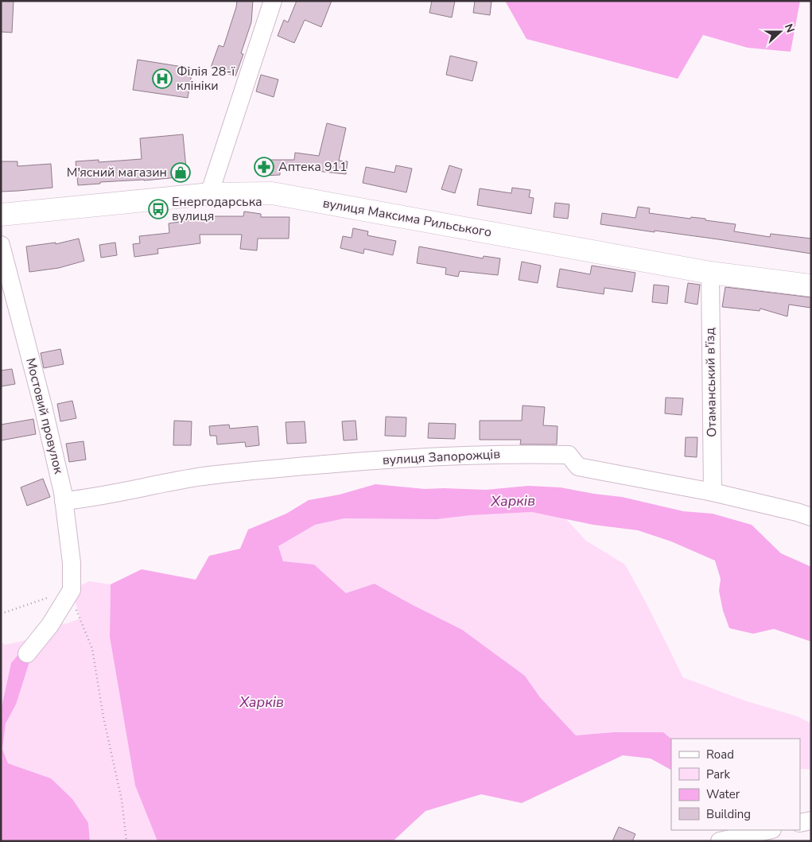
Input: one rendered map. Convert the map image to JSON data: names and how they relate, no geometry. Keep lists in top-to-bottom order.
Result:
{
  "streets": {
    "main road": ["вулиця Максима Рильського"],
    "street": ["Отаманський в'їзд", "Мостовий провулок", "вулиця Запорожців"]
  },
  "crossings": [
    ["вулиця Максима Рильського", "Отаманський в'їзд"],
    ["Отаманський в'їзд", "вулиця Запорожців"],
    ["Мостовий провулок", "вулиця Запорожців"]
  ],
  "water": ["Харків"],
  "places": {
    "hospital": ["Філія 28-ї клініки"],
    "pharmacy": ["Аптека 911"],
    "shop": ["М'ясний магазин"],
    "bus stop": ["Енергодарська вулиця"]
  },
  "legend": [
    "Road",
    "Park",
    "Water",
    "Building"
  ],
  "north": "right"
}
